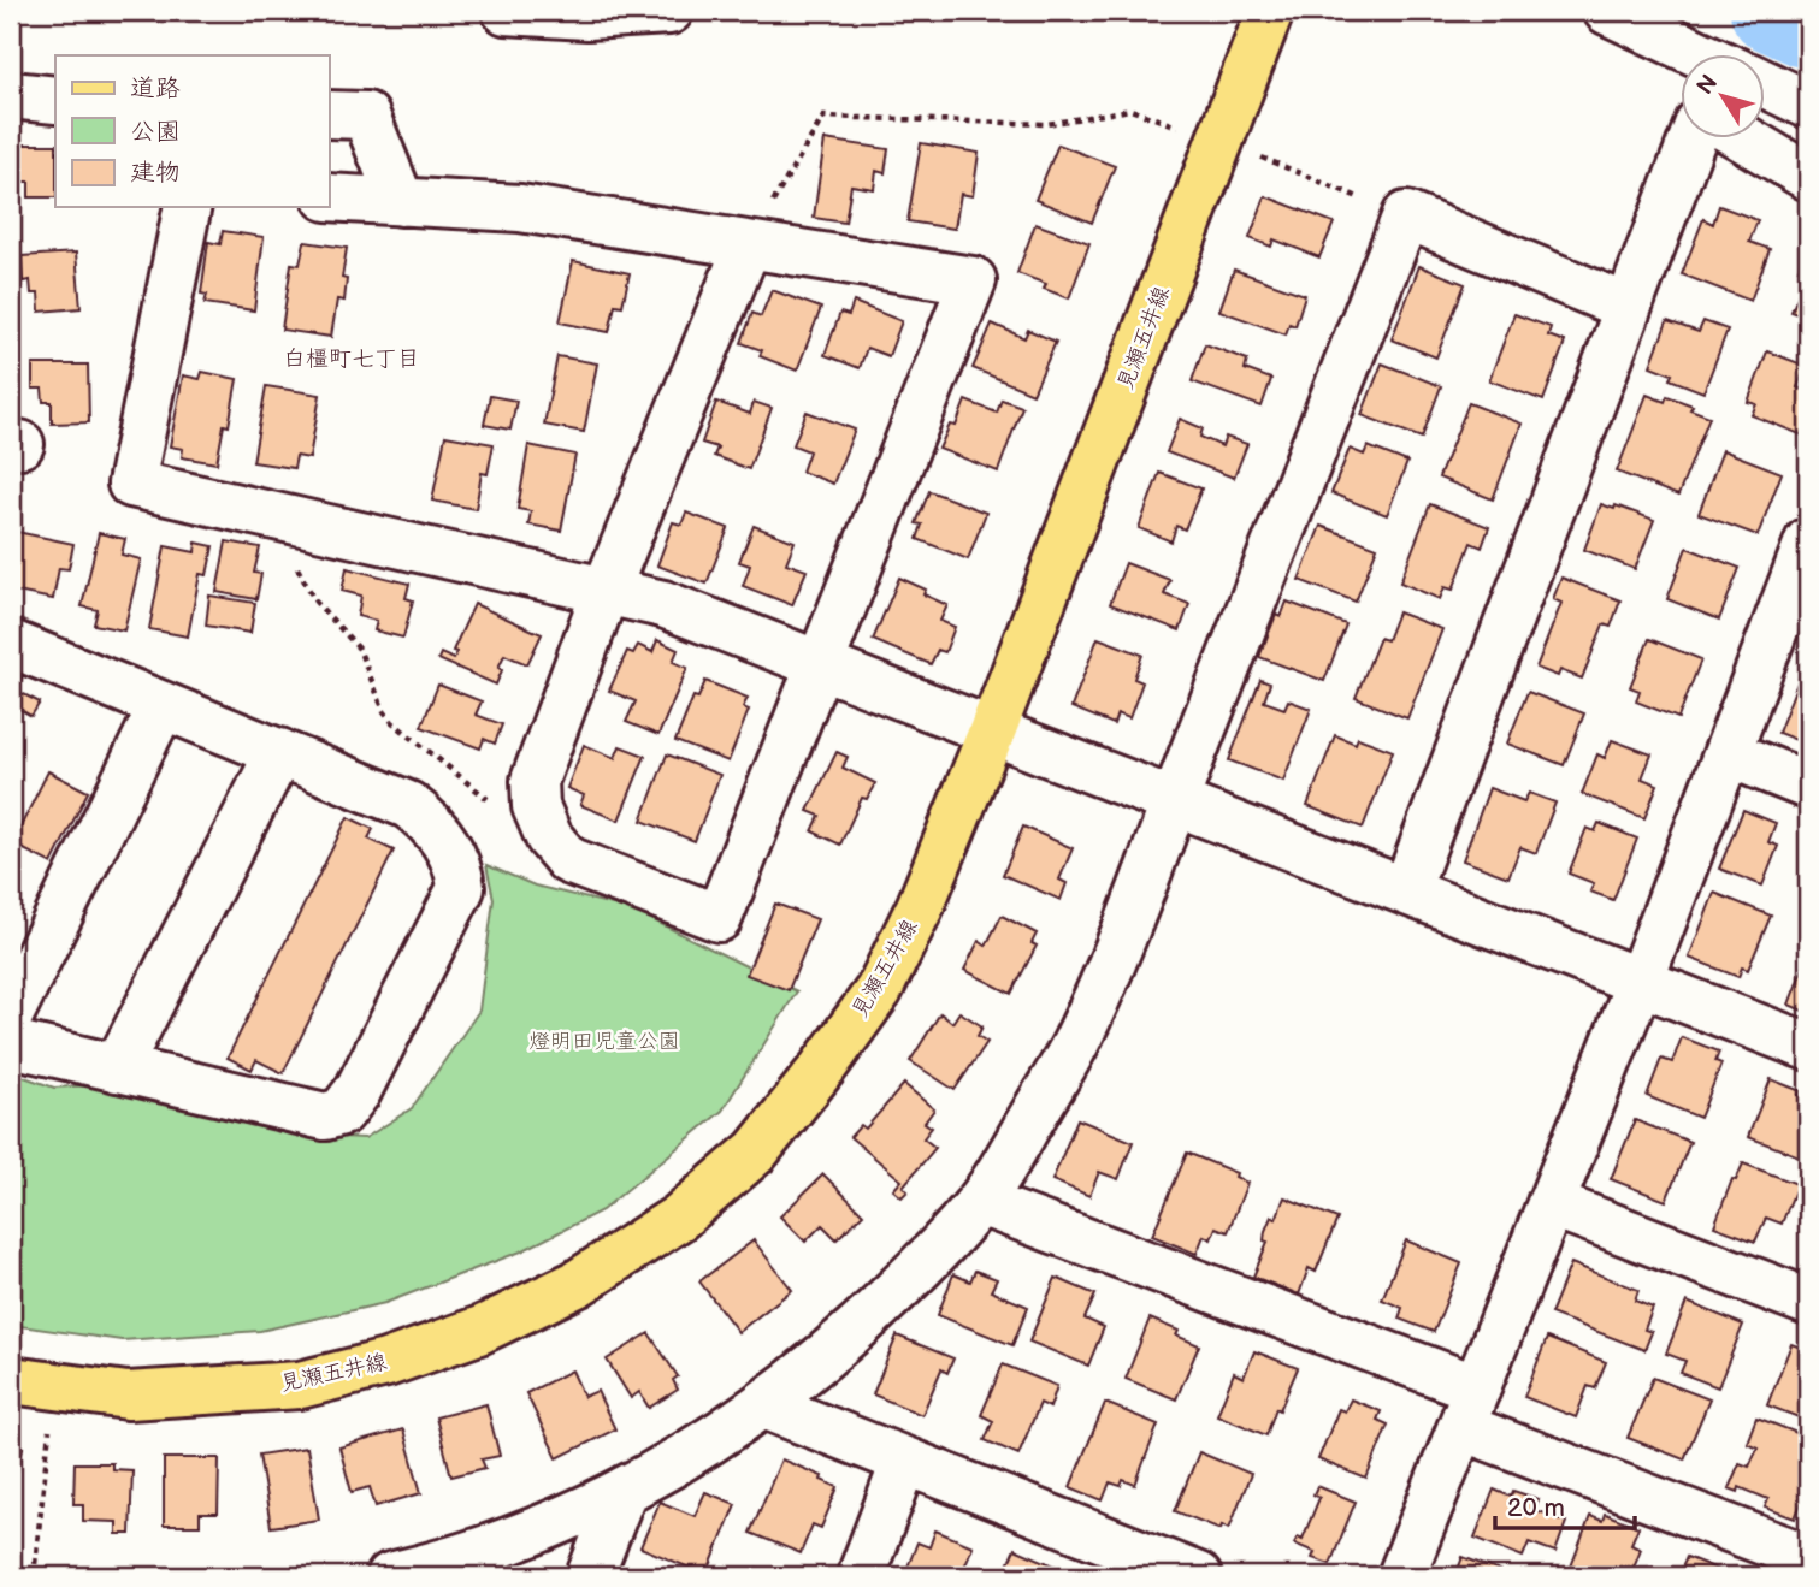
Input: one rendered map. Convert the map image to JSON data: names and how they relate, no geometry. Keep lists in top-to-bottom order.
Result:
{
  "streets": {
    "main road": ["見瀬五井線"]
  },
  "districts": ["白橿町七丁目"],
  "parks": ["燈明田児童公園"],
  "legend": ["道路", "公園", "建物"],
  "scale_bar": "20 m",
  "north": "top left"
}
